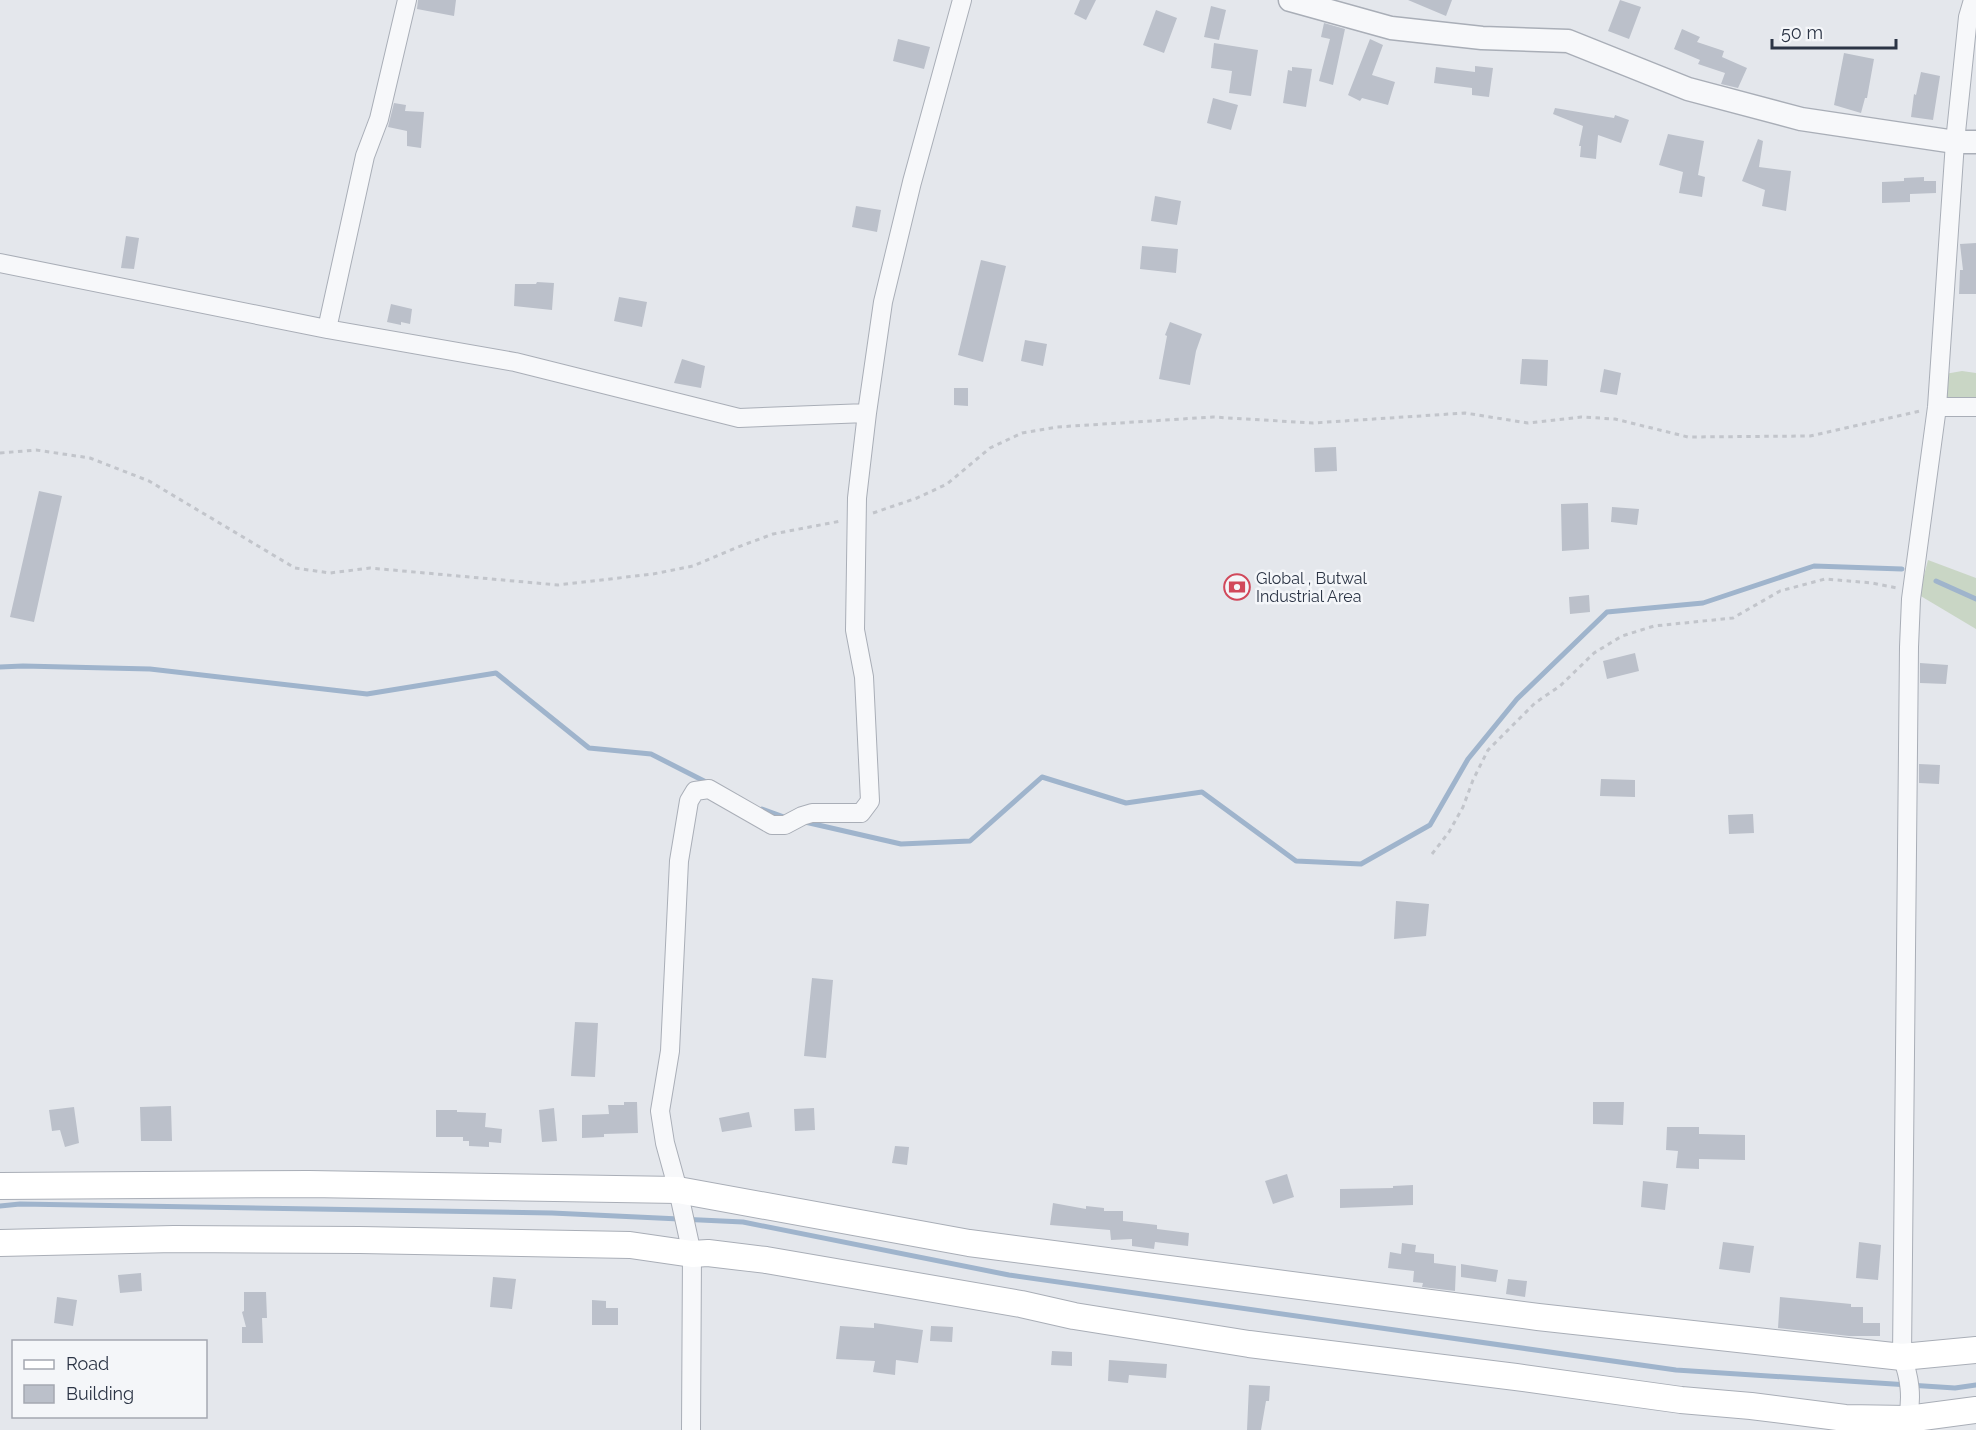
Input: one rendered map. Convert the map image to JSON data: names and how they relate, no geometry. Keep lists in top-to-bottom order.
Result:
{
  "places": {
    "bank": ["Global , Butwal Industrial Area"]
  },
  "legend": ["Road", "Building"],
  "scale_bar": "50 m"
}
